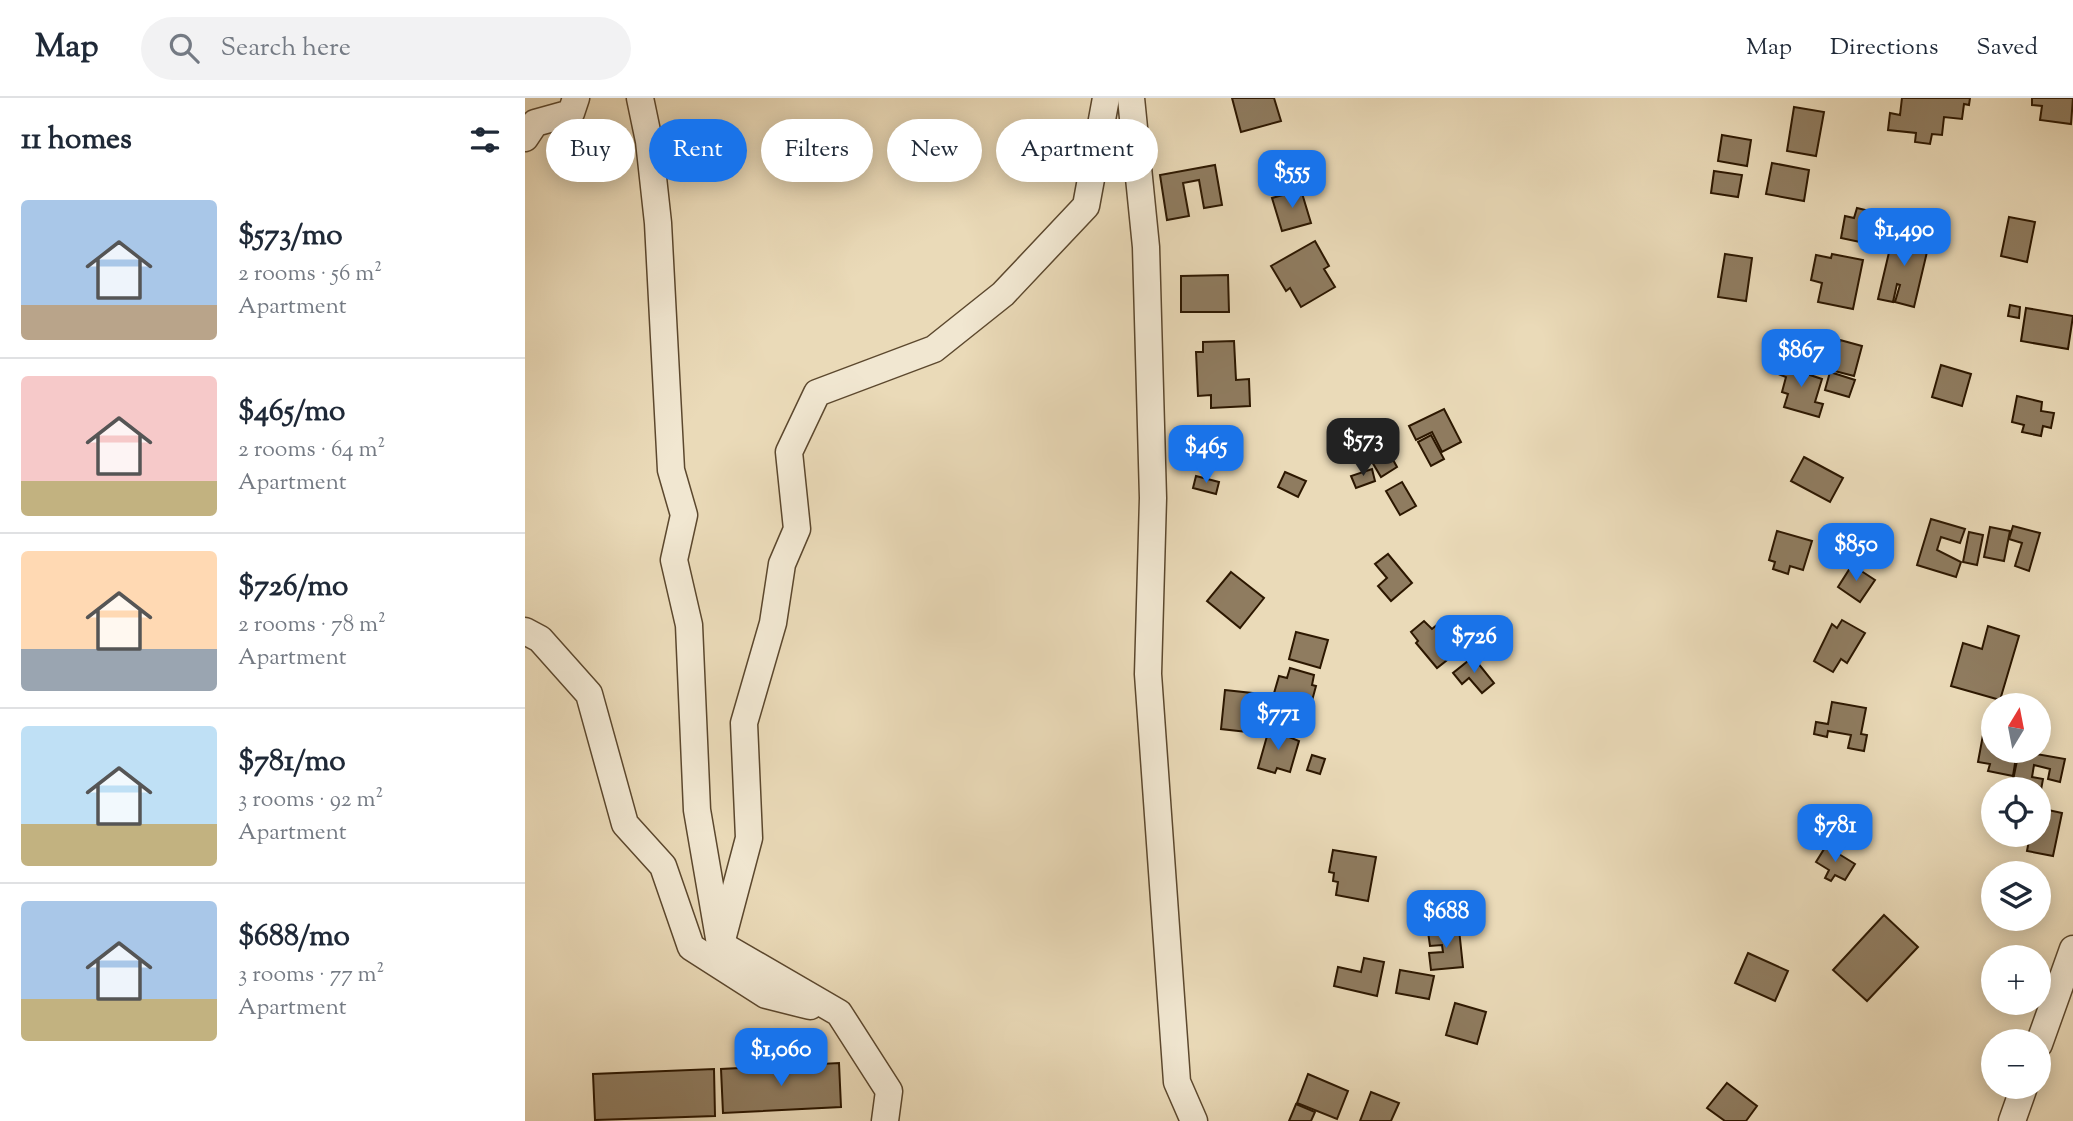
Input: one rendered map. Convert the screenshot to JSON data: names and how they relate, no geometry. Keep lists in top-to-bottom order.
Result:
{
  "north": "top",
  "page": {
    "header": "Map",
    "search": "Search here",
    "nav": ["Map", "Directions", "Saved"],
    "heading": "11 homes",
    "chip": [
      "Buy",
      "Rent",
      "Filters",
      "New",
      "Apartment"
    ],
    "price": [
      "$555",
      "$1,490",
      "$867",
      "$573",
      "$465",
      "$850",
      "$726",
      "$771",
      "$781",
      "$688",
      "$1,060"
    ],
    "list": [
      {
        "name": "$573/mo",
        "note": "2 rooms · 56 m² · Apartment"
      },
      {
        "name": "$465/mo",
        "note": "2 rooms · 64 m² · Apartment"
      },
      {
        "name": "$726/mo",
        "note": "2 rooms · 78 m² · Apartment"
      },
      {
        "name": "$781/mo",
        "note": "3 rooms · 92 m² · Apartment"
      },
      {
        "name": "$688/mo",
        "note": "3 rooms · 77 m² · Apartment"
      }
    ],
    "map_buttons": ["+", "−"]
  }
}
